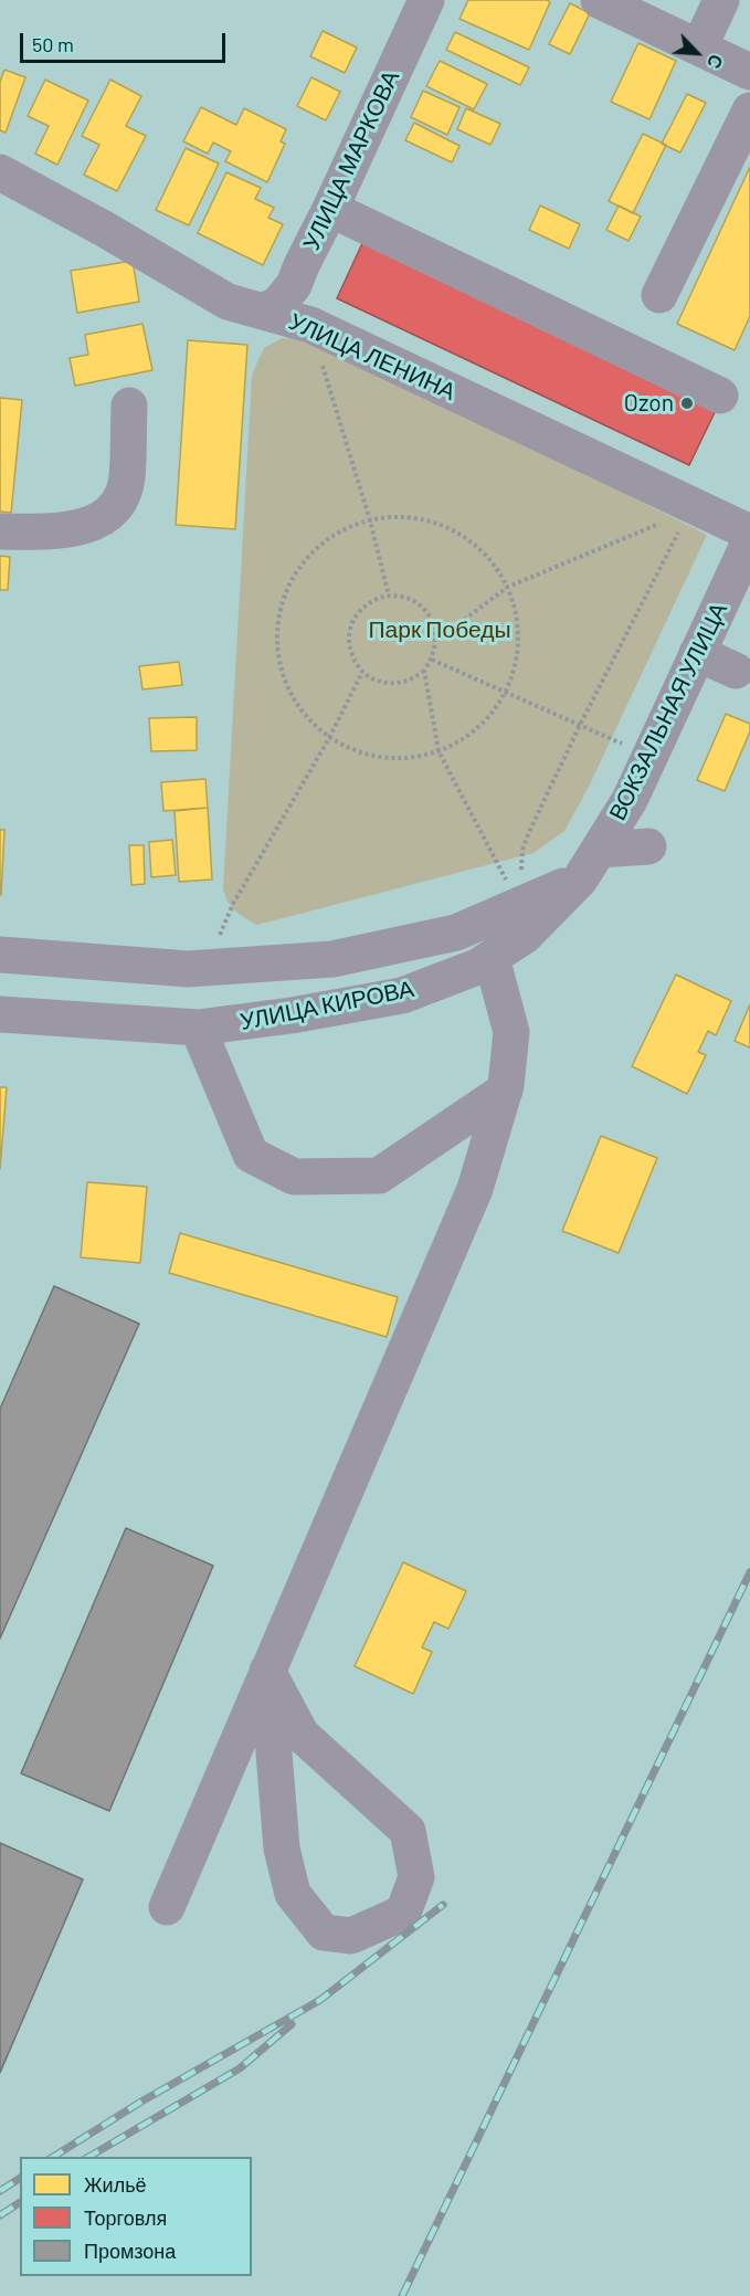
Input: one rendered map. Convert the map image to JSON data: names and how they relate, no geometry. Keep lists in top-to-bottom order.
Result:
{
  "streets": {
    "street": [
      "УЛИЦА МАРКОВА",
      "УЛИЦА ЛЕНИНА",
      "ВОКЗАЛЬНАЯ УЛИЦА",
      "УЛИЦА КИРОВА"
    ]
  },
  "crossings": [
    ["УЛИЦА МАРКОВА", "УЛИЦА ЛЕНИНА"],
    ["ВОКЗАЛЬНАЯ УЛИЦА", "УЛИЦА КИРОВА"]
  ],
  "parks": ["Парк Победы"],
  "places": ["Ozon"],
  "legend": ["Жильё", "Торговля", "Промзона"],
  "scale_bar": "50 m",
  "north": "bottom right"
}
